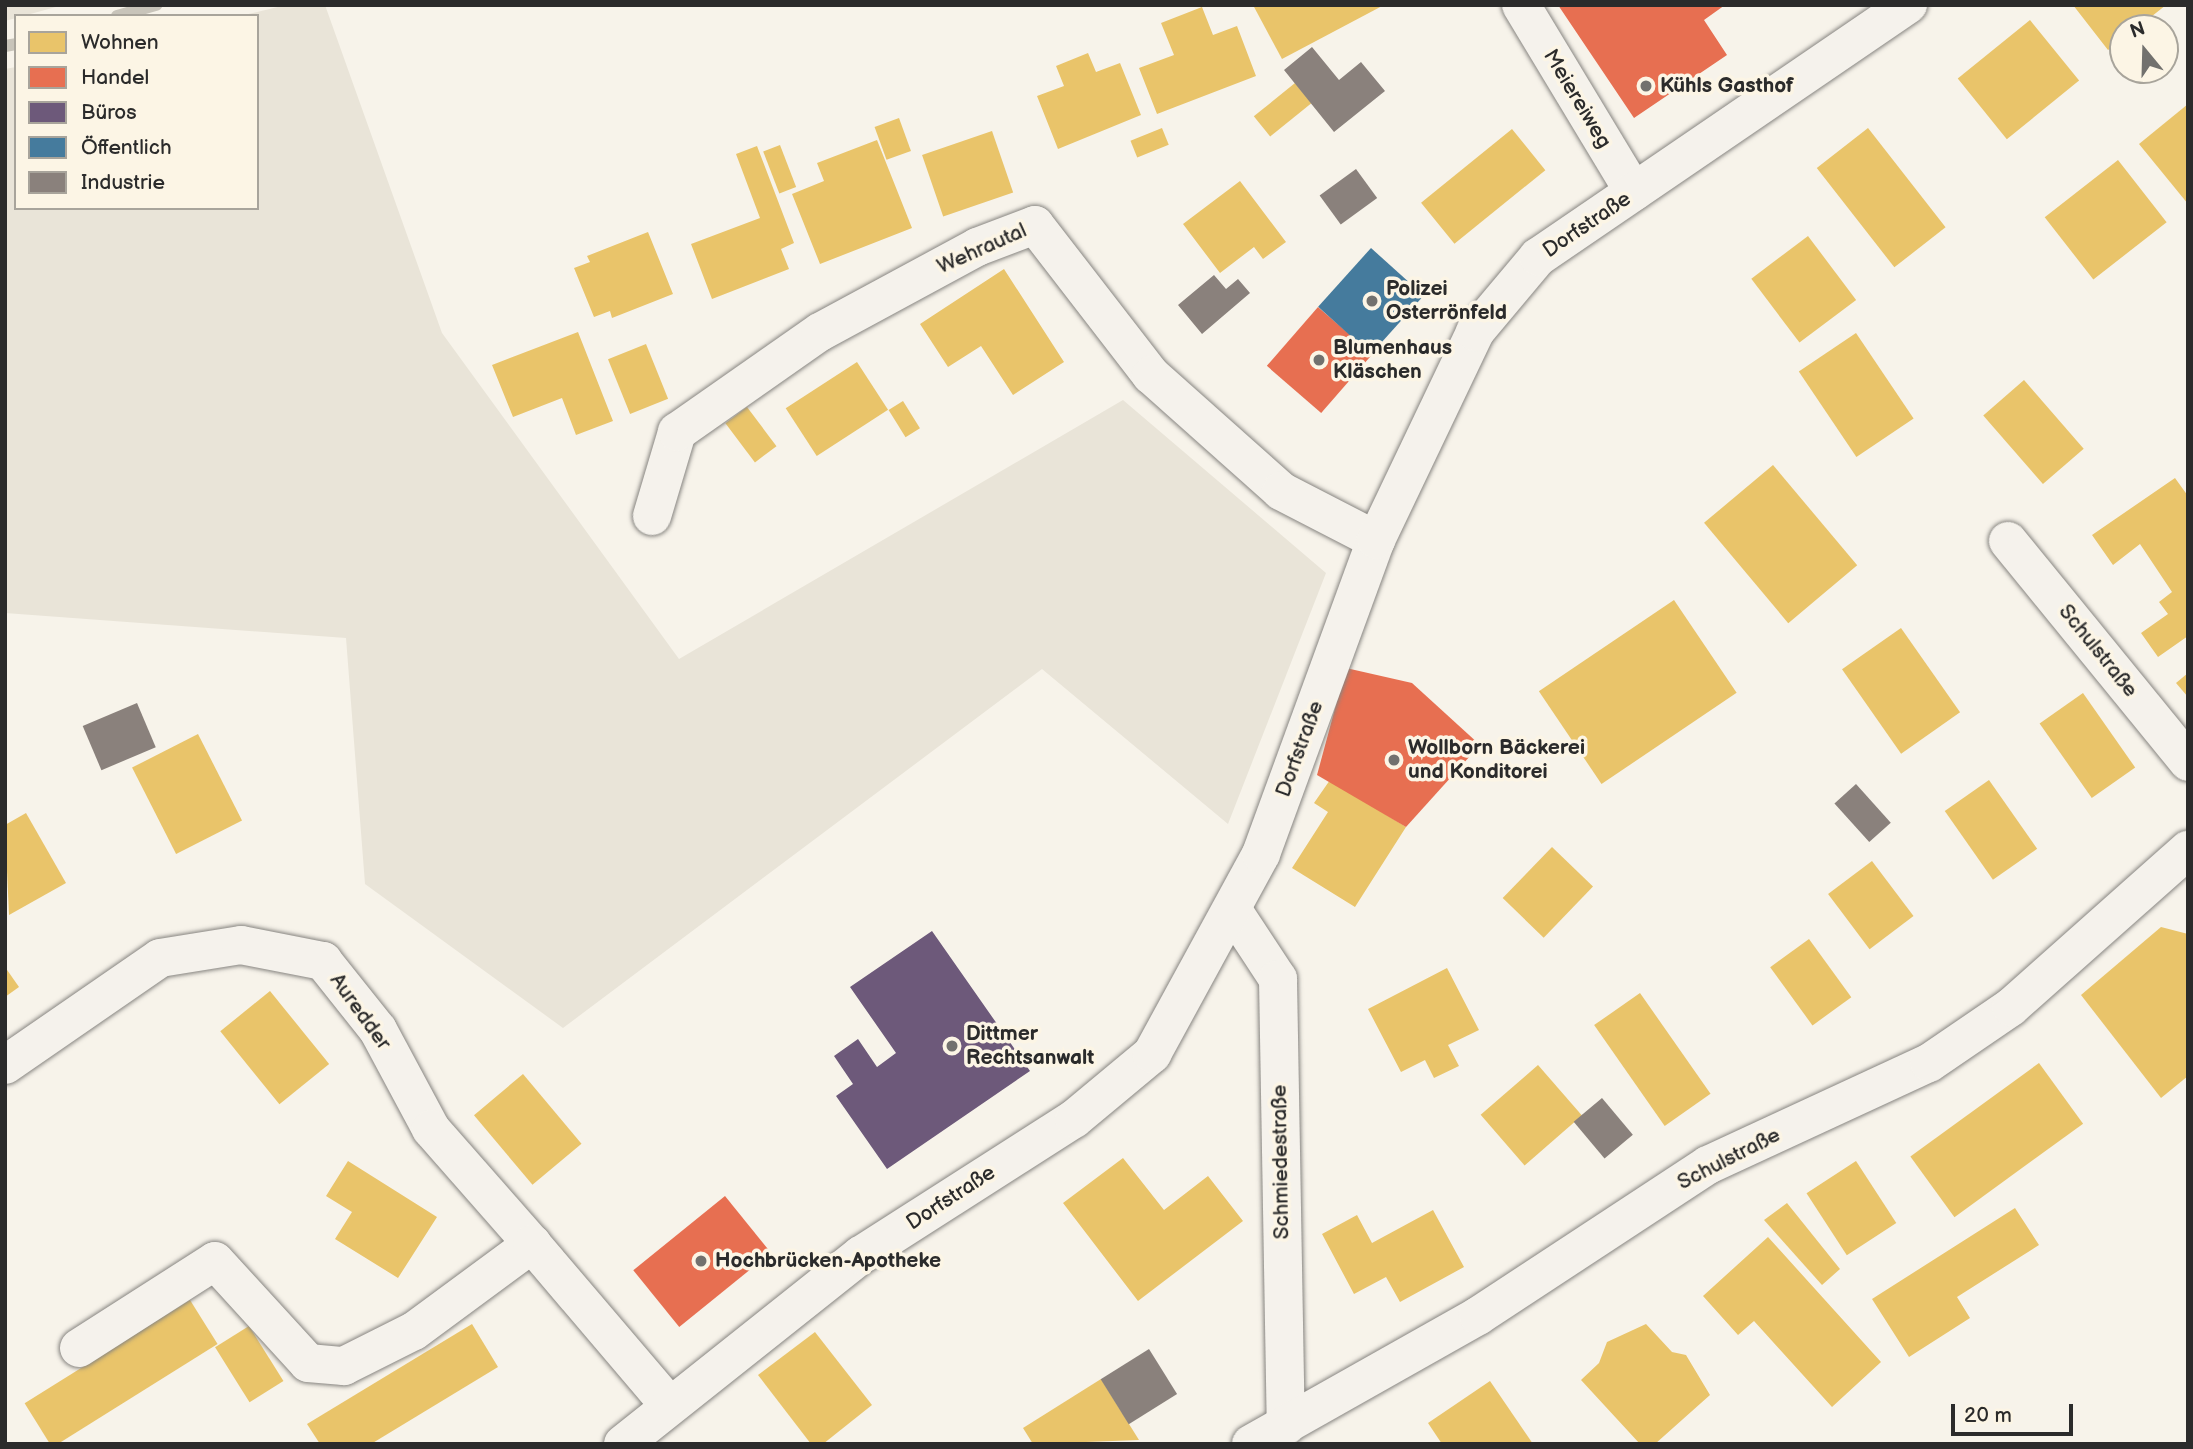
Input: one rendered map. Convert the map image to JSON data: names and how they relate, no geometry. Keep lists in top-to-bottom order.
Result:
{
  "streets": {
    "street": [
      "Meiereiweg",
      "Dorfstraße",
      "Wehrautal",
      "Schulstraße",
      "Auredder",
      "Schmiedestraße"
    ]
  },
  "crossings": [
    ["Meiereiweg", "Dorfstraße"],
    ["Dorfstraße", "Wehrautal"],
    ["Dorfstraße", "Auredder"],
    ["Dorfstraße", "Schmiedestraße"],
    ["Schulstraße", "Schmiedestraße"]
  ],
  "places": [
    "Kühls Gasthof",
    "Polizei Osterrönfeld",
    "Blumenhaus Kläschen",
    "Wollborn Bäckerei und Konditorei",
    "Dittmer Rechtsanwalt",
    "Hochbrücken-Apotheke"
  ],
  "legend": [
    "Wohnen",
    "Handel",
    "Büros",
    "Öffentlich",
    "Industrie"
  ],
  "scale_bar": "20 m",
  "north": "top"
}
